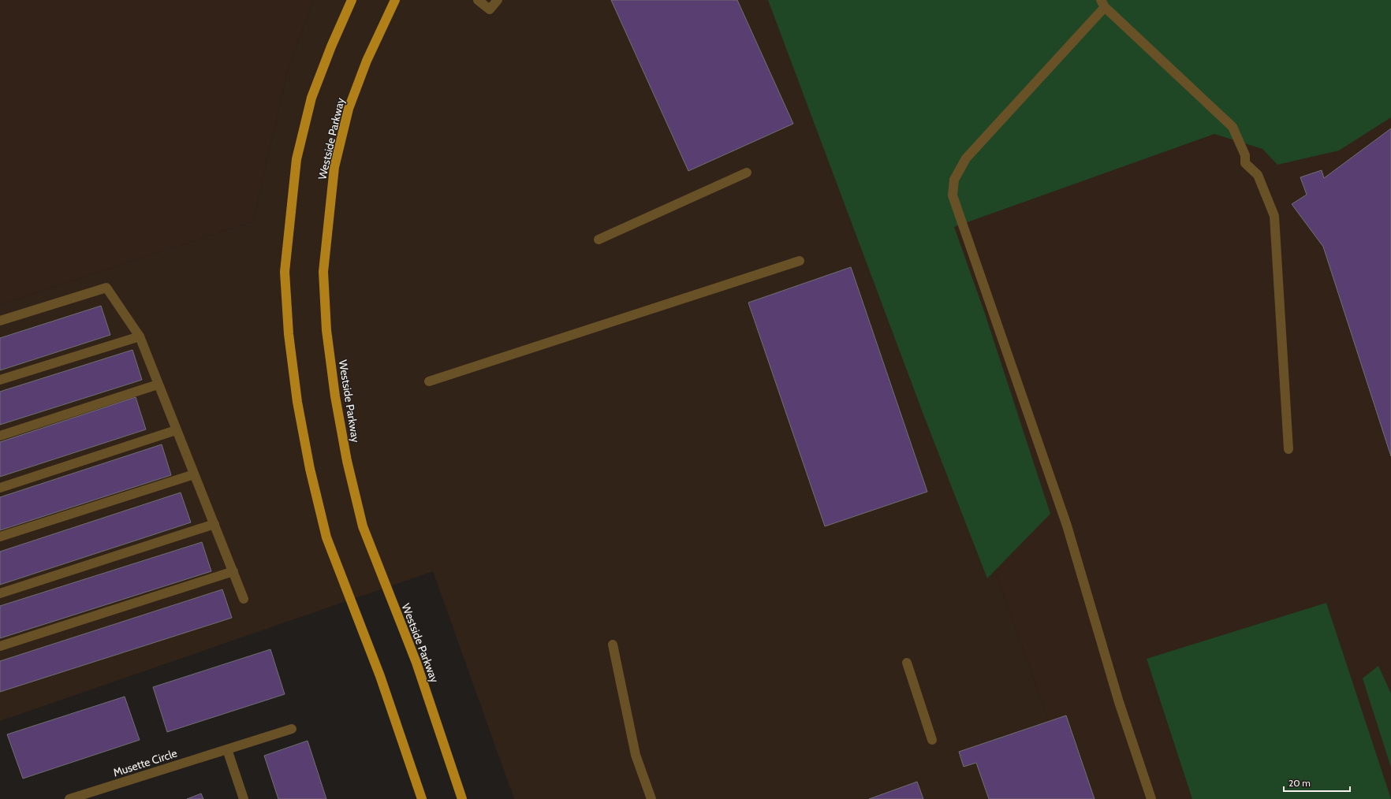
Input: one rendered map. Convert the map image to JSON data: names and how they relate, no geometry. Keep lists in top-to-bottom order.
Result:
{
  "streets": {
    "main road": ["Westside Parkway"],
    "street": ["Musette Circle"]
  },
  "scale_bar": "20 m"
}
